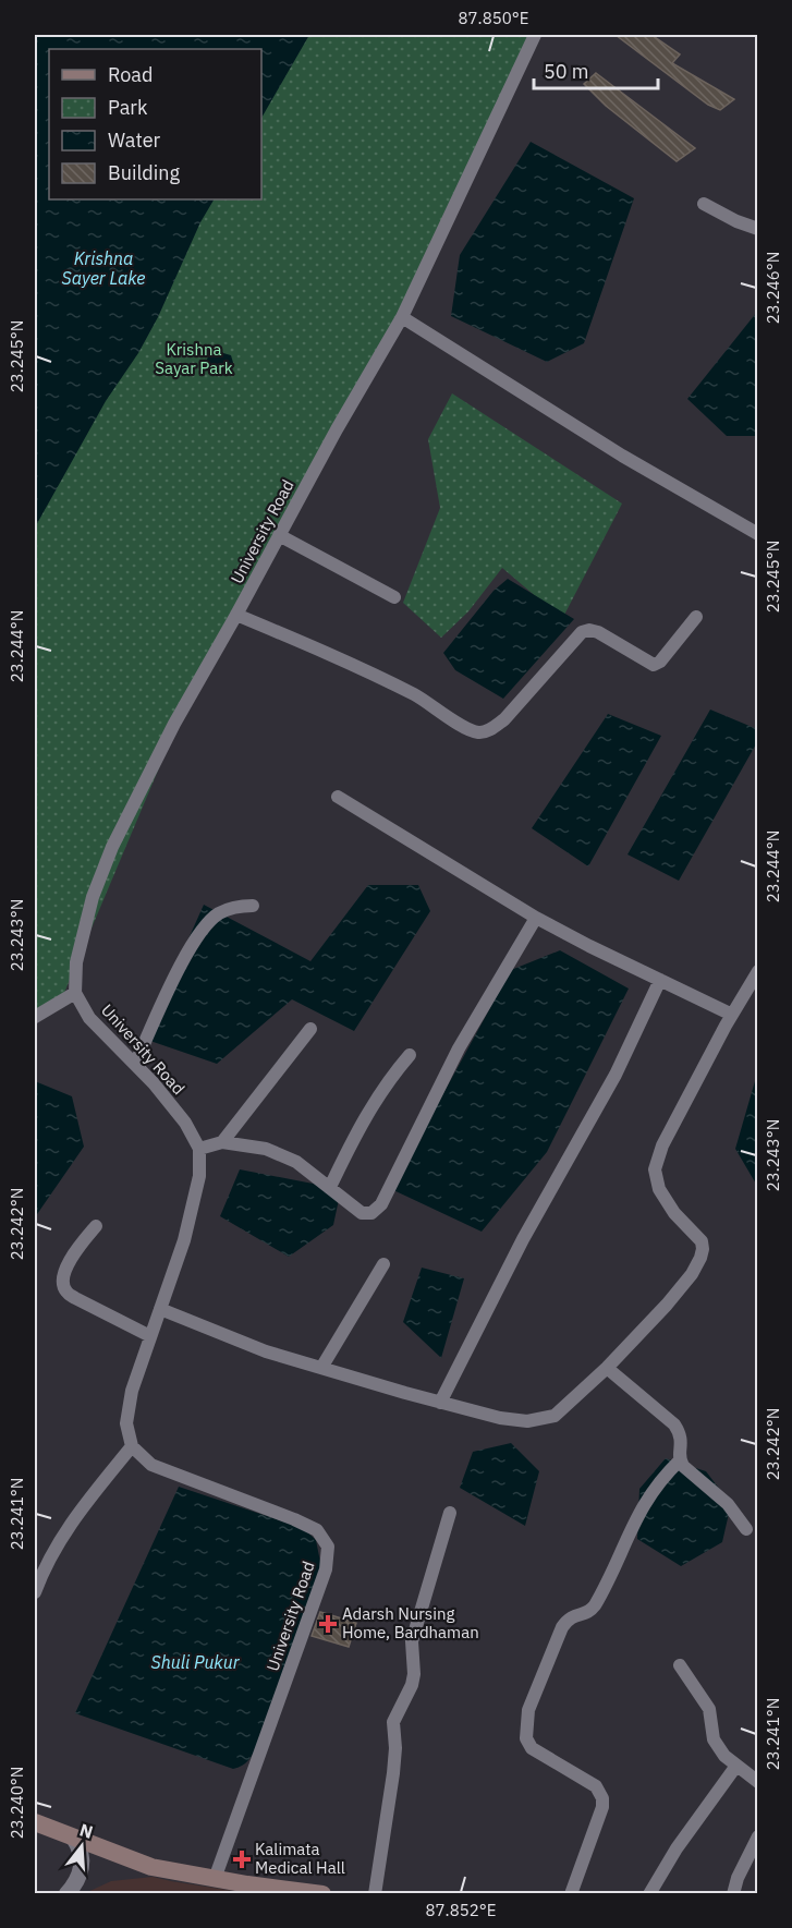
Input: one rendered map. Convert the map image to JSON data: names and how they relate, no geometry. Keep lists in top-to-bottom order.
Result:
{
  "streets": {
    "street": ["University Road"]
  },
  "water": ["Krishna Sayer Lake", "Shuli Pukur"],
  "parks": ["Krishna Sayar Park"],
  "places": {
    "health": ["Adarsh Nursing Home, Bardhaman", "Kalimata Medical Hall"]
  },
  "legend": [
    "Road",
    "Park",
    "Water",
    "Building"
  ],
  "scale_bar": "50 m",
  "north": "top",
  "coordinates": [
    "87.850°E",
    "23.246°N",
    "23.245°N",
    "23.244°N",
    "23.243°N",
    "23.242°N",
    "23.241°N",
    "23.240°N",
    "87.852°E"
  ]
}
